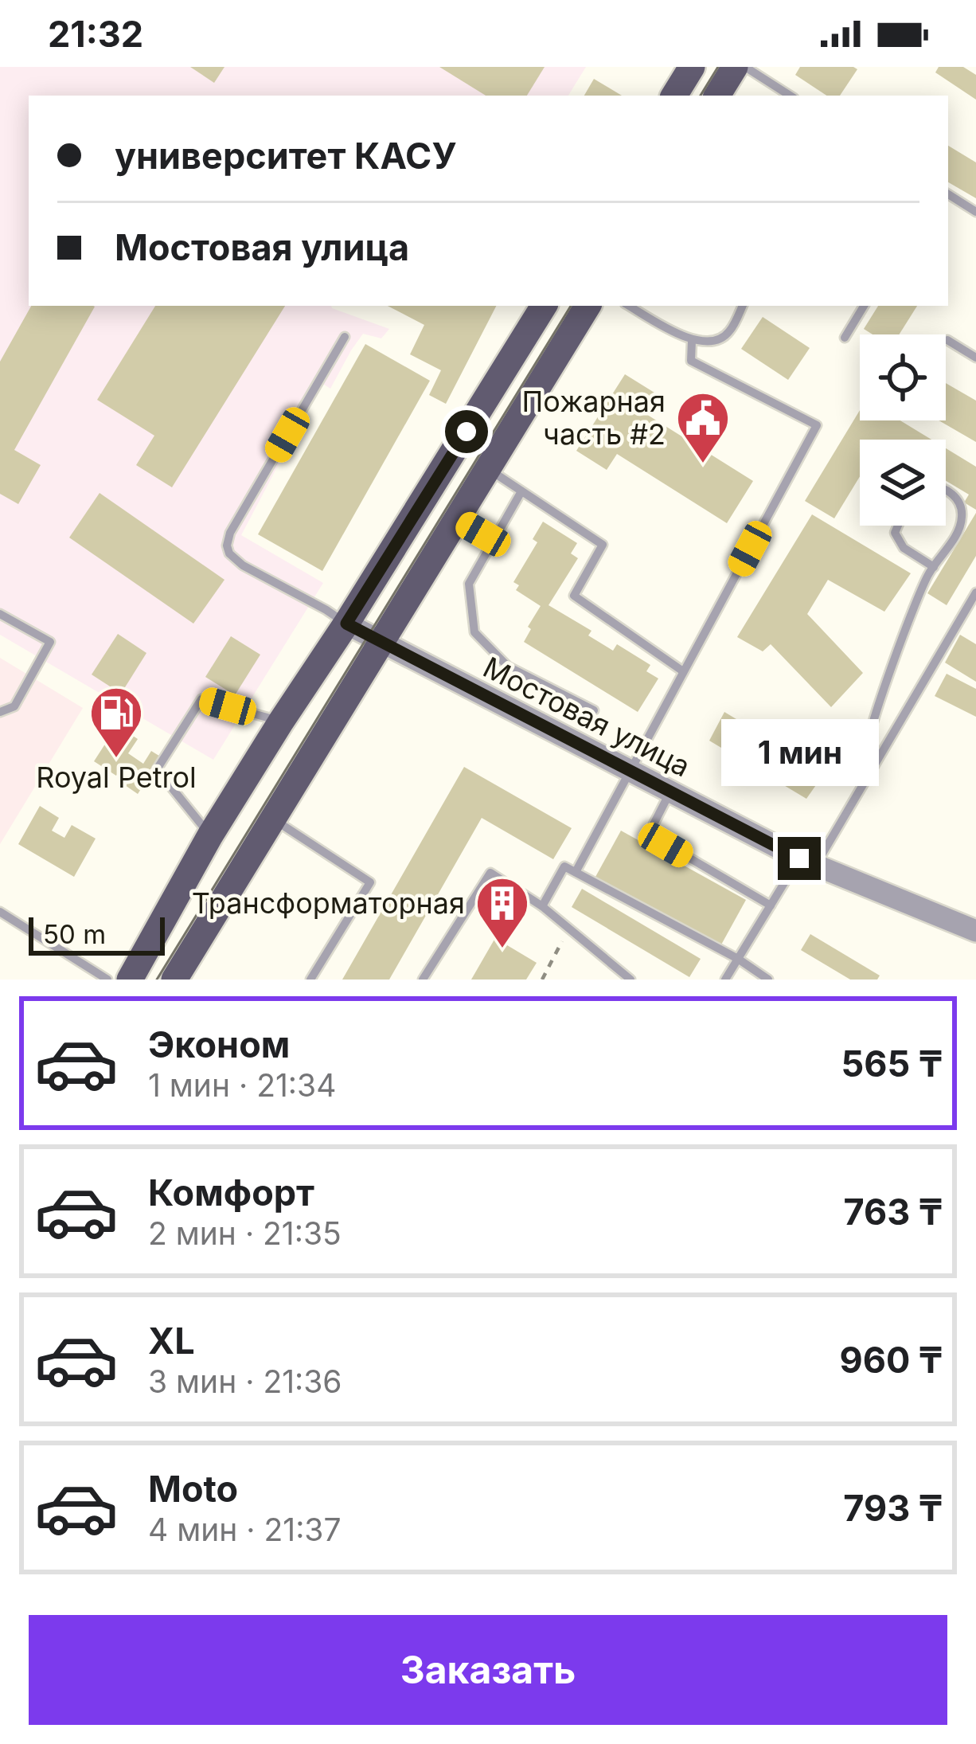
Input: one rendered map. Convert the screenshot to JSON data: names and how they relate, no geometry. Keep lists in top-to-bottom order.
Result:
{
  "streets": {
    "street": ["Мостовая улица"]
  },
  "places": {
    "public building": ["Пожарная часть #2"],
    "fuel station": ["Royal Petrol"],
    "building": ["Трансформаторная"]
  },
  "scale_bar": "50 m",
  "page": {
    "status": "21:32",
    "banner": ["университет КАСУ", "Мостовая улица"],
    "bubble": "1 мин",
    "scale": "50 m",
    "list": [
      {
        "name": "Эконом",
        "note": "1 мин · 21:34",
        "value": "565 ₸"
      },
      {
        "name": "Комфорт",
        "note": "2 мин · 21:35",
        "value": "763 ₸"
      },
      {
        "name": "XL",
        "note": "3 мин · 21:36",
        "value": "960 ₸"
      },
      {
        "name": "Moto",
        "note": "4 мин · 21:37",
        "value": "793 ₸"
      }
    ],
    "buttons": "Заказать"
  }
}
